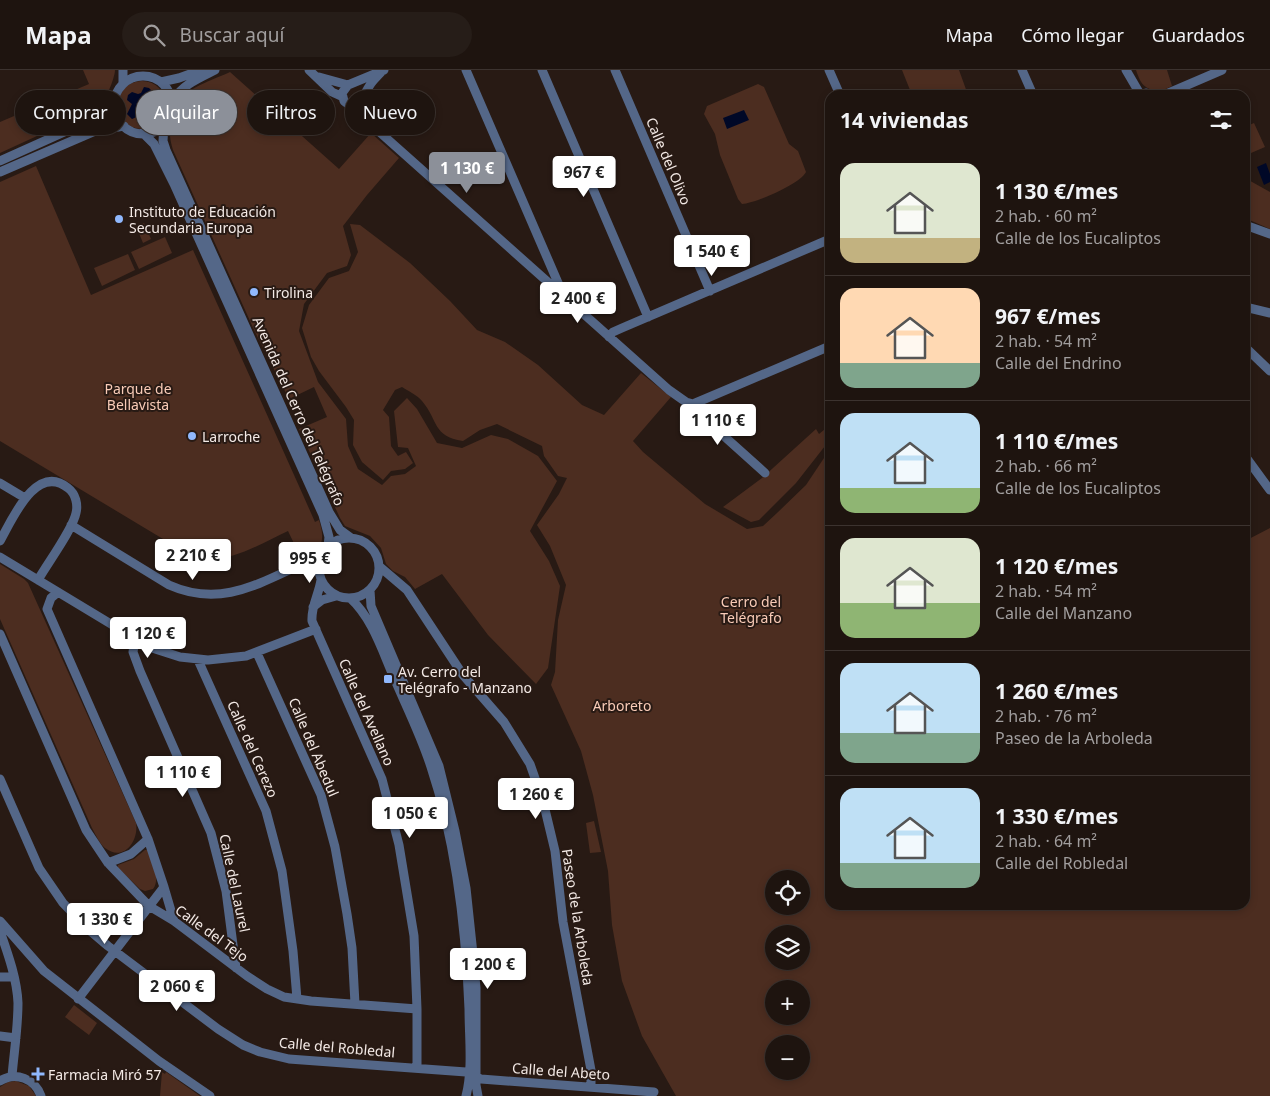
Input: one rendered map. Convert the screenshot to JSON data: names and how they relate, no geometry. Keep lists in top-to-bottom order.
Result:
{
  "streets": {
    "street": [
      "Calle del Olivo",
      "Avenida del Cerro del Telégrafo",
      "Calle del Avellano",
      "Calle del Abedul",
      "Calle del Cerezo",
      "Calle del Laurel",
      "Paseo de la Arboleda",
      "Calle del Tejo",
      "Calle del Robledal",
      "Calle del Abeto"
    ]
  },
  "crossings": [
    ["Avenida del Cerro del Telégrafo", "Paseo de la Arboleda"],
    ["Calle del Avellano", "Calle del Tejo"],
    ["Calle del Avellano", "Calle del Robledal"],
    ["Calle del Abedul", "Calle del Tejo"],
    ["Calle del Cerezo", "Calle del Tejo"],
    ["Calle del Laurel", "Calle del Tejo"],
    ["Paseo de la Arboleda", "Calle del Abeto"],
    ["Calle del Robledal", "Calle del Abeto"]
  ],
  "parks": ["Parque de Bellavista", "Cerro del Telégrafo", "Arboreto"],
  "places": {
    "other": ["Instituto de Educación Secundaria Europa", "Tirolina", "Larroche"],
    "transit": ["Av. Cerro del Telégrafo - Manzano"],
    "health": ["Farmacia Miró 57"]
  },
  "page": {
    "header": "Mapa",
    "search": "Buscar aquí",
    "nav": ["Mapa", "Cómo llegar", "Guardados"],
    "chip": [
      "Comprar",
      "Alquilar",
      "Filtros",
      "Nuevo"
    ],
    "heading": "14 viviendas",
    "list": [
      {
        "name": "1 130 €/mes",
        "note": "2 hab. · 60 m² · Calle de los Eucaliptos"
      },
      {
        "name": "967 €/mes",
        "note": "2 hab. · 54 m² · Calle del Endrino"
      },
      {
        "name": "1 110 €/mes",
        "note": "2 hab. · 66 m² · Calle de los Eucaliptos"
      },
      {
        "name": "1 120 €/mes",
        "note": "2 hab. · 54 m² · Calle del Manzano"
      },
      {
        "name": "1 260 €/mes",
        "note": "2 hab. · 76 m² · Paseo de la Arboleda"
      },
      {
        "name": "1 330 €/mes",
        "note": "2 hab. · 64 m² · Calle del Robledal"
      }
    ],
    "price": [
      "1 130 €",
      "967 €",
      "1 540 €",
      "2 400 €",
      "1 110 €",
      "2 210 €",
      "995 €",
      "1 120 €",
      "1 110 €",
      "1 260 €",
      "1 050 €",
      "1 330 €",
      "1 200 €",
      "2 060 €"
    ],
    "map_buttons": ["+", "−"]
  }
}
